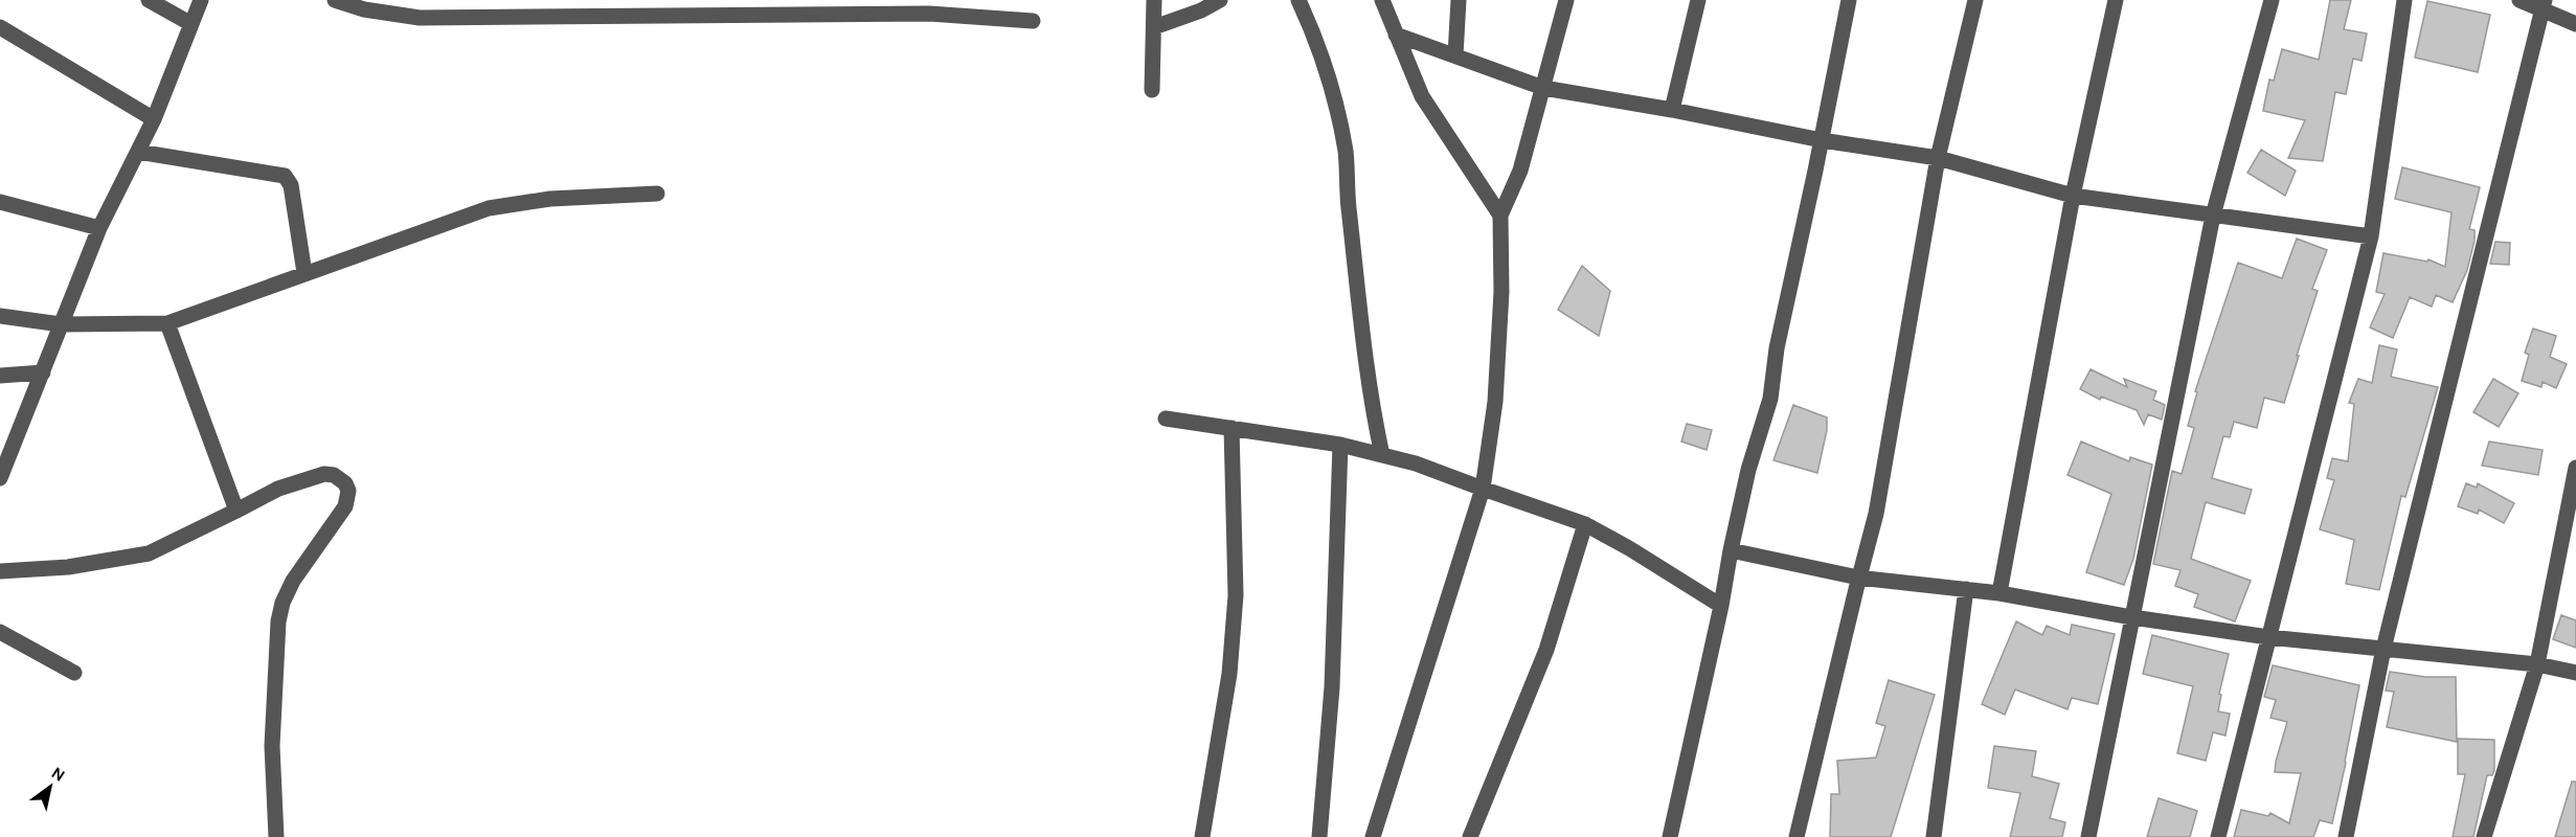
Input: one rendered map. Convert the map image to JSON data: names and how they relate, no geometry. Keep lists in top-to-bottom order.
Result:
{
  "north": "top right"
}
